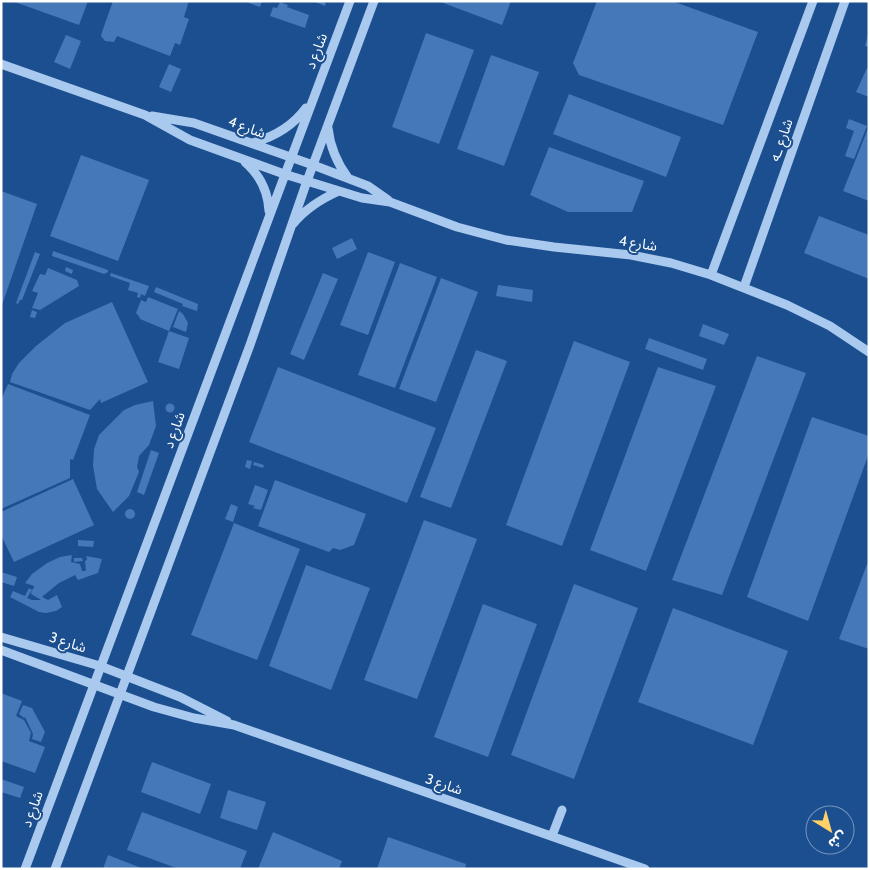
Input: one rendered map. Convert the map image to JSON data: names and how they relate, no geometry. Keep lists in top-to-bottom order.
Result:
{
  "streets": {
    "street": [
      "شارع د",
      "شارع 4",
      "شارع ـه",
      "شارع 3"
    ]
  },
  "crossings": [
    ["شارع د", "شارع 4"],
    ["شارع د", "شارع 3"],
    ["شارع 4", "شارع ـه"]
  ],
  "north": "bottom right"
}
